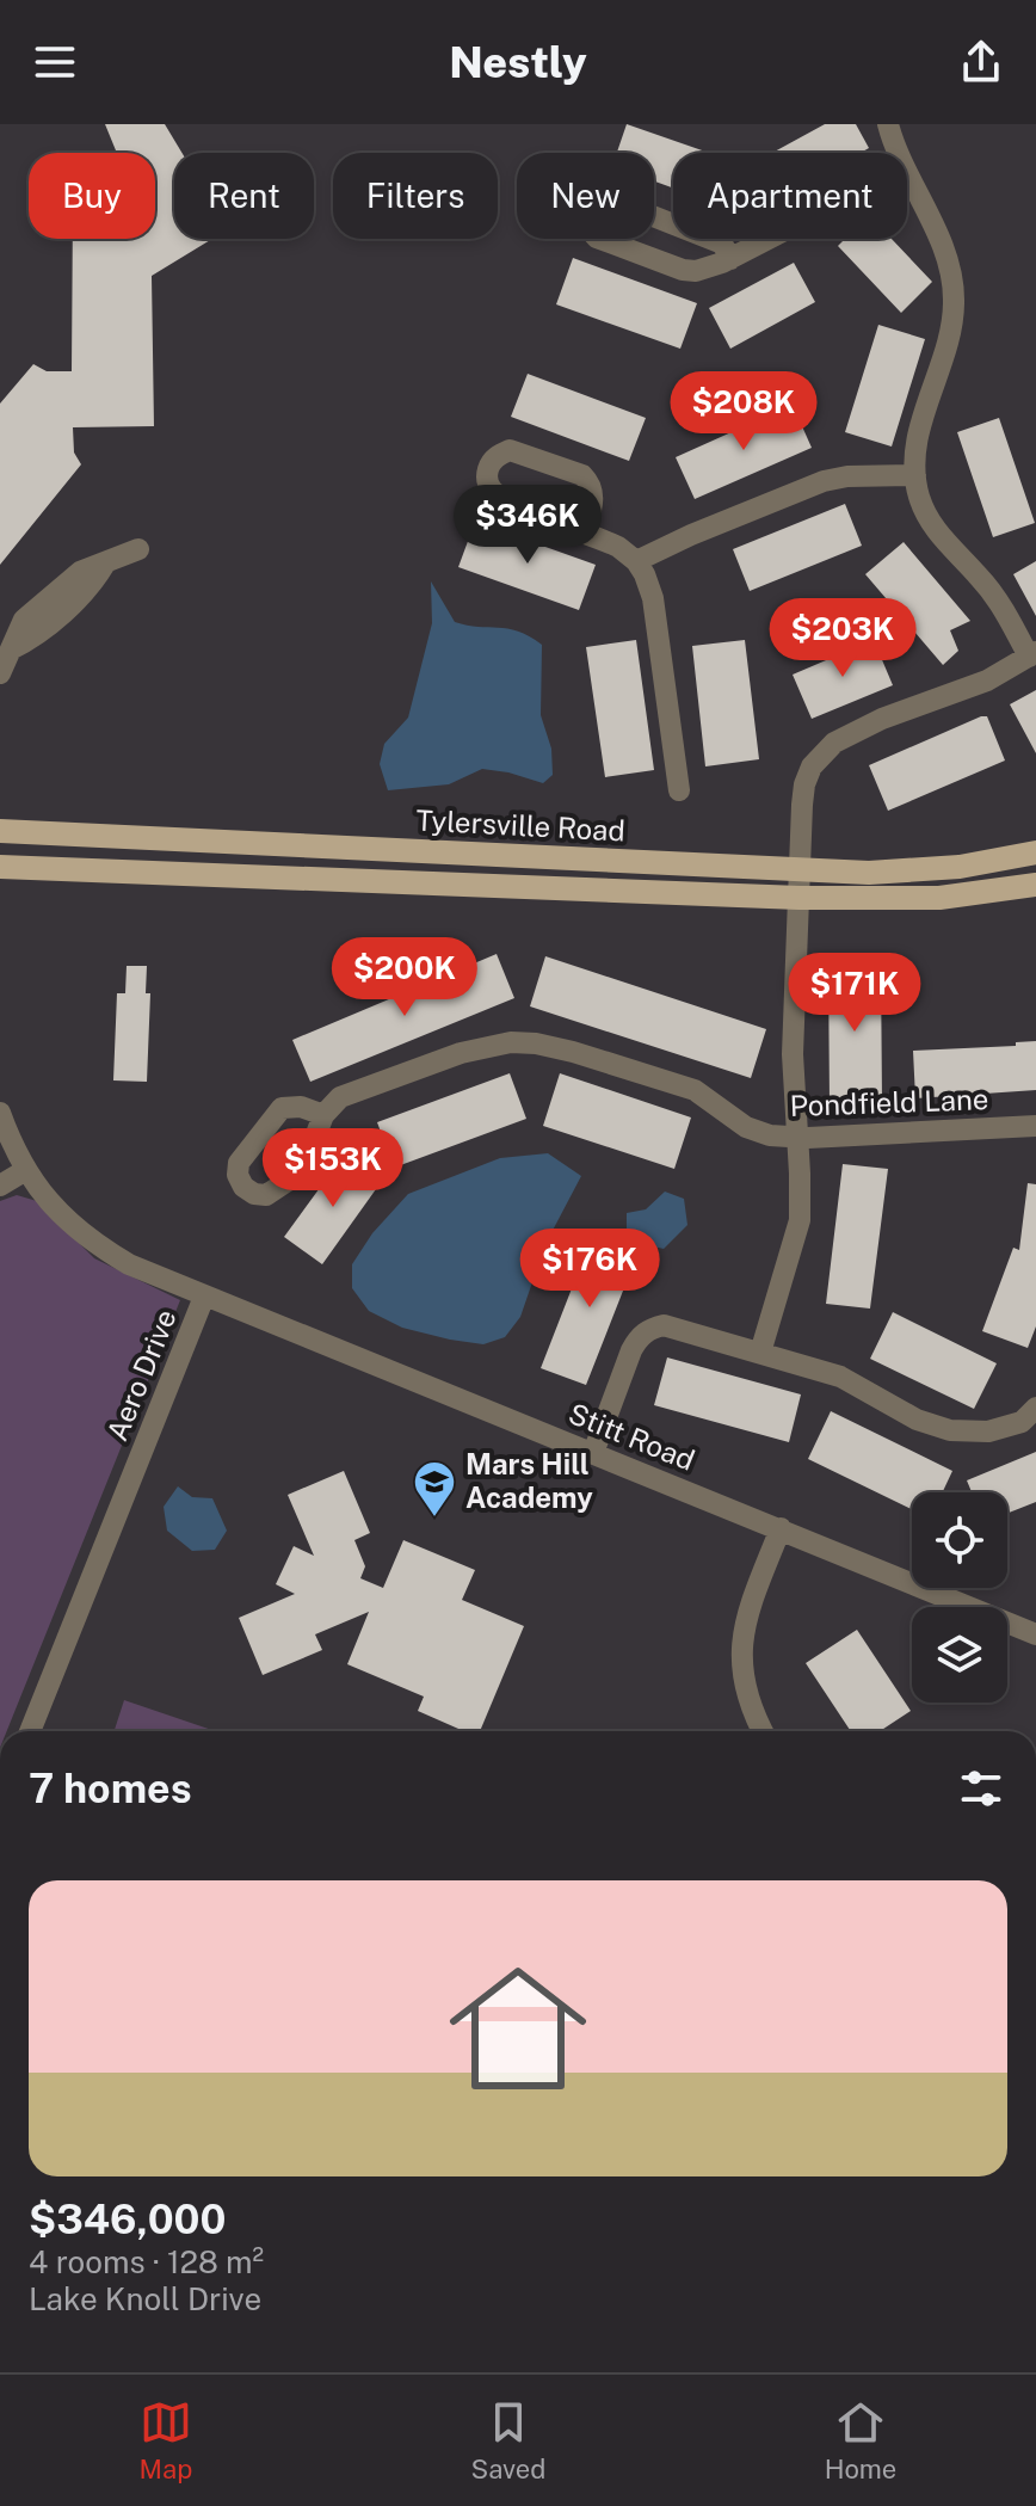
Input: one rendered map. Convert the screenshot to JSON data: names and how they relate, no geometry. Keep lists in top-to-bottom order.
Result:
{
  "streets": {
    "main road": ["Tylersville Road"],
    "street": ["Pondfield Lane", "Aero Drive", "Stitt Road"]
  },
  "crossings": [
    ["Aero Drive", "Stitt Road"]
  ],
  "places": {
    "school or university": ["Mars Hill Academy"]
  },
  "page": {
    "header": "Nestly",
    "chip": [
      "Buy",
      "Rent",
      "Filters",
      "New",
      "Apartment"
    ],
    "price": [
      "$208K",
      "$346K",
      "$203K",
      "$200K",
      "$171K",
      "$153K",
      "$176K"
    ],
    "heading": "7 homes",
    "list": [
      {
        "name": "$346,000",
        "note": "4 rooms · 128 m² · Lake Knoll Drive"
      }
    ],
    "tabs": ["Map", "Saved", "Home"]
  }
}
